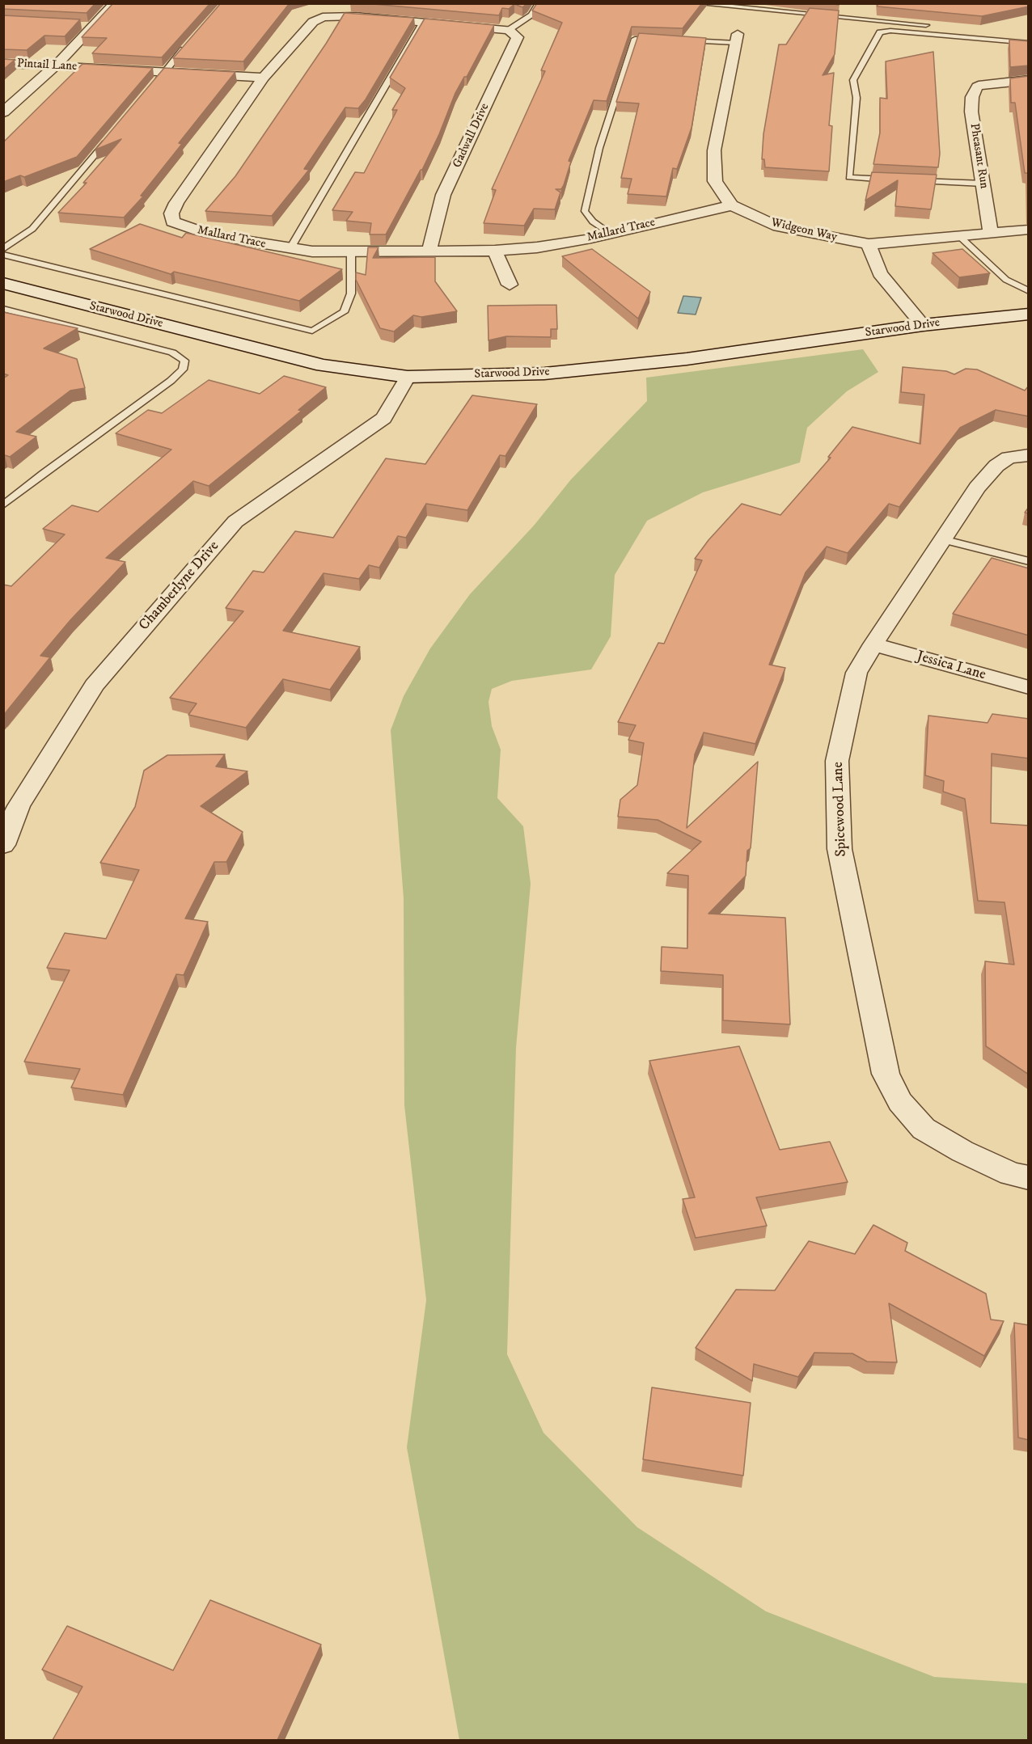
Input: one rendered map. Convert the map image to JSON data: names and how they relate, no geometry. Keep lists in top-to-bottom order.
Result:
{
  "streets": {
    "street": [
      "Pintail Lane",
      "Gadwall Drive",
      "Pheasant Run",
      "Mallard Trace",
      "Widgeon Way",
      "Starwood Drive",
      "Chamberlyne Drive",
      "Jessica Lane",
      "Spicewood Lane"
    ]
  },
  "crossings": [
    ["Pintail Lane", "Mallard Trace"],
    ["Gadwall Drive", "Mallard Trace"],
    ["Pheasant Run", "Widgeon Way"],
    ["Mallard Trace", "Widgeon Way"],
    ["Starwood Drive", "Chamberlyne Drive"],
    ["Jessica Lane", "Spicewood Lane"]
  ]
}
